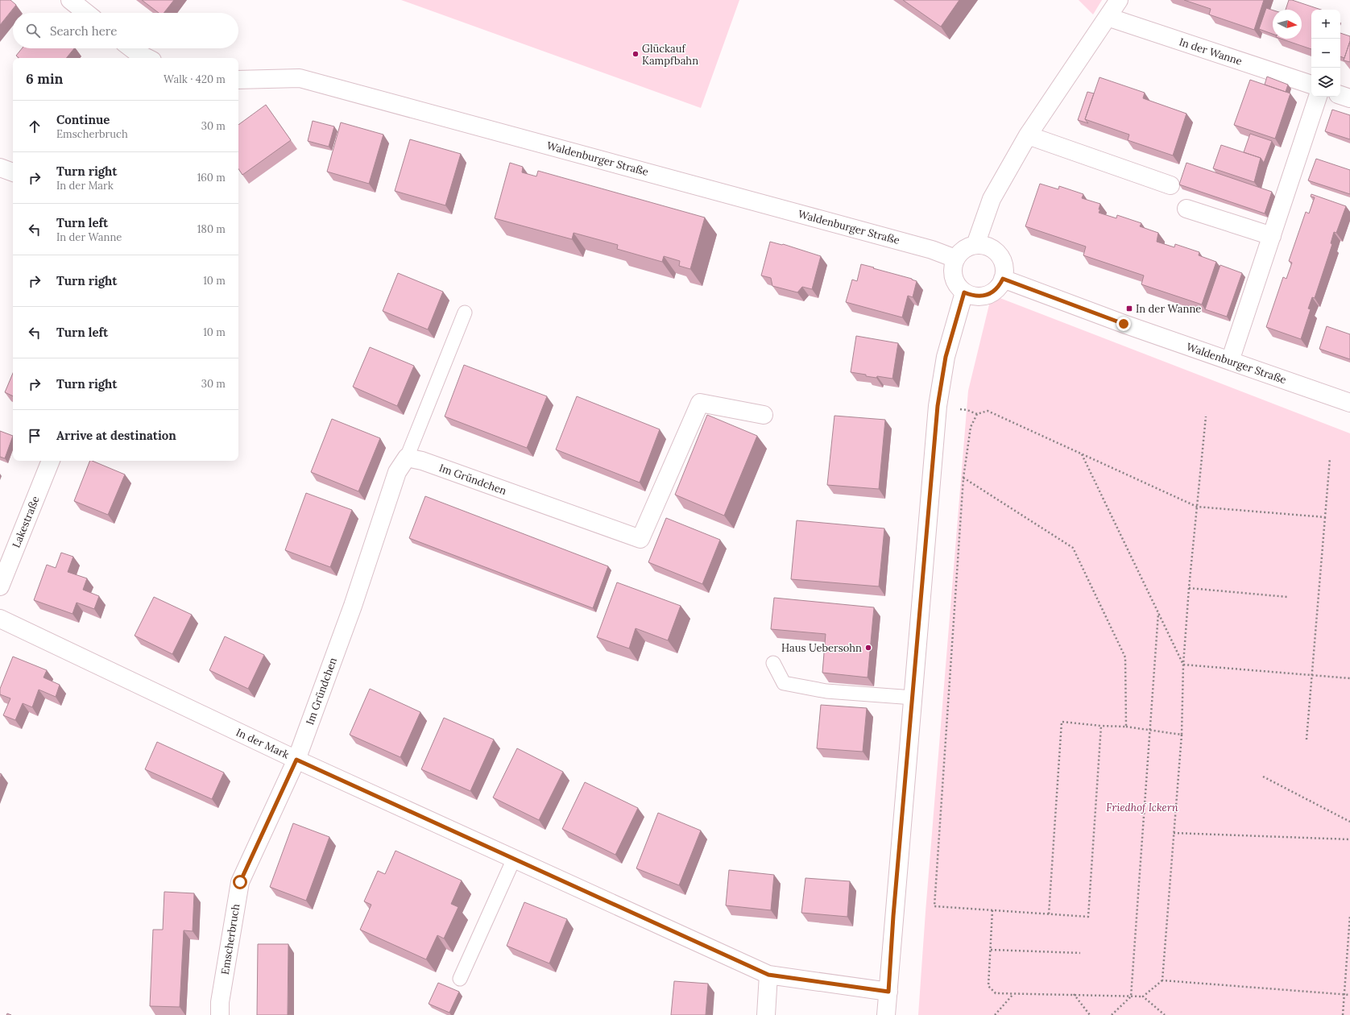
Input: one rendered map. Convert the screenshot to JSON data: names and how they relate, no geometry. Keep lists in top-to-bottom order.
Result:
{
  "streets": {
    "street": [
      "In der Wanne",
      "Waldenburger Straße",
      "Im Gründchen",
      "Lakestraße",
      "In der Mark",
      "Emscherbruch"
    ]
  },
  "crossings": [
    ["Im Gründchen", "In der Mark"],
    ["Im Gründchen", "Emscherbruch"],
    ["In der Mark", "Emscherbruch"]
  ],
  "parks": ["Friedhof Ickern"],
  "places": {
    "other": ["Glückauf Kampfbahn", "Haus Uebersohn"],
    "transit": ["In der Wanne"]
  },
  "north": "right",
  "page": {
    "map_buttons": ["+", "−"],
    "search": "Search here",
    "heading": ["6 min", "Walk · 420 m"],
    "list": [
      ["Continue", "Emscherbruch", "30 m"],
      ["Turn right", "In der Mark", "160 m"],
      ["Turn left", "In der Wanne", "180 m"],
      ["Turn right", "10 m"],
      ["Turn left", "10 m"],
      ["Turn right", "30 m"],
      "Arrive at destination"
    ]
  }
}
